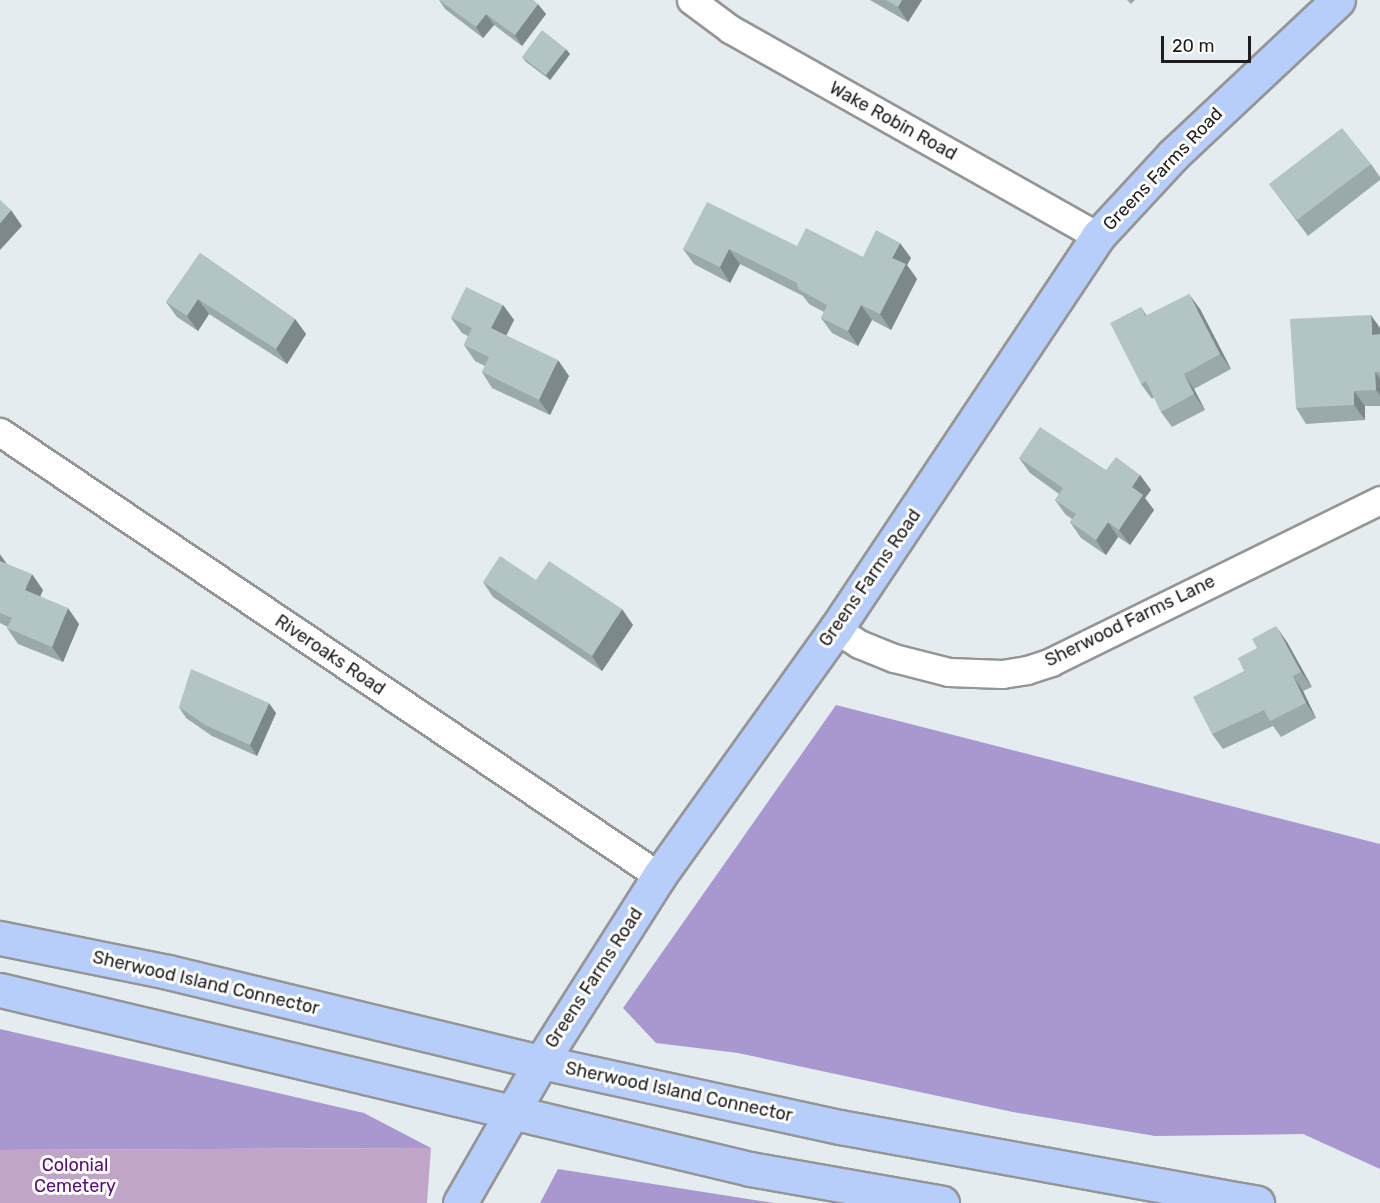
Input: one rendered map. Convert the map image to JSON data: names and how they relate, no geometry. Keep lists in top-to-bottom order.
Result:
{
  "streets": {
    "main road": ["Greens Farms Road", "Sherwood Island Connector"],
    "street": ["Wake Robin Road", "Sherwood Farms Lane", "Riveroaks Road"]
  },
  "crossings": [
    ["Wake Robin Road", "Greens Farms Road"],
    ["Greens Farms Road", "Sherwood Farms Lane"],
    ["Greens Farms Road", "Riveroaks Road"],
    ["Greens Farms Road", "Sherwood Island Connector"]
  ],
  "parks": ["Colonial Cemetery"],
  "scale_bar": "20 m"
}
